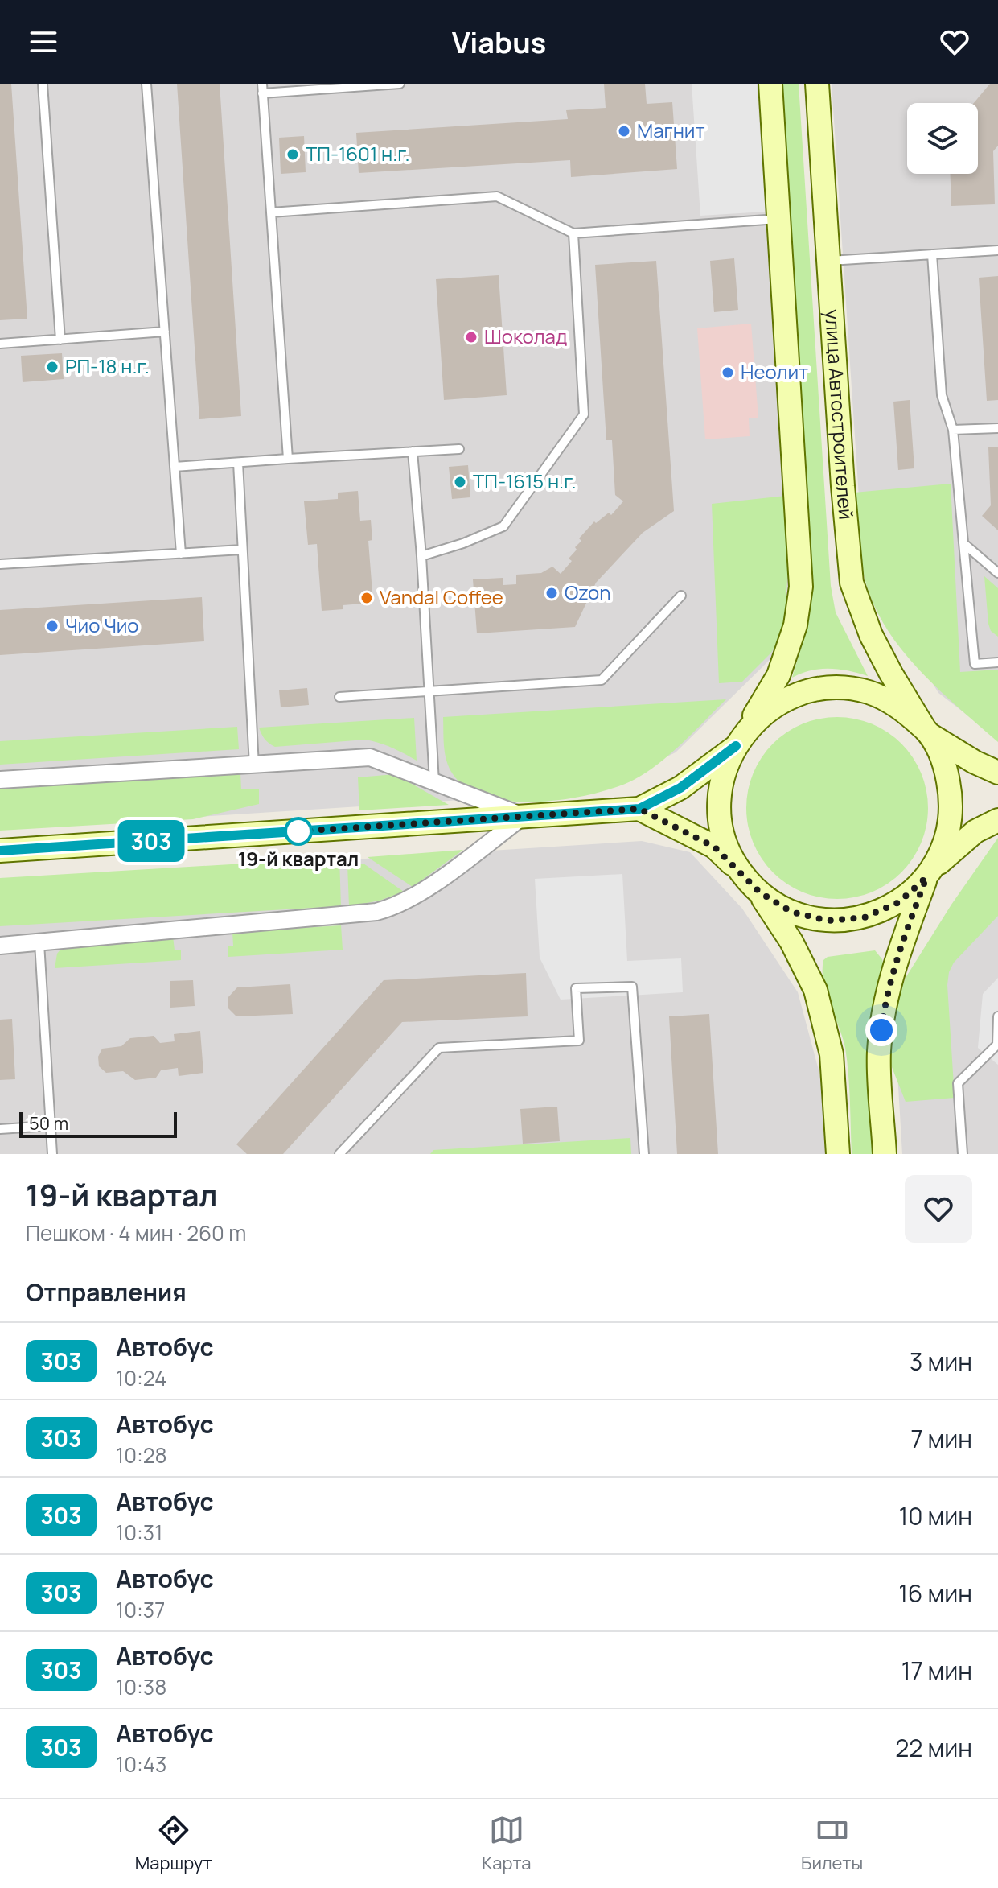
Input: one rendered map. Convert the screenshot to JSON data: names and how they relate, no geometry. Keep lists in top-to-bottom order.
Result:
{
  "streets": {
    "main road": ["улица Автостроителей"]
  },
  "places": [
    "Магнит",
    "ТП-1601 н.г.",
    "Шоколад",
    "РП-18 н.г.",
    "Неолит",
    "ТП-1615 н.г.",
    "Ozon",
    "Vandal Coffee",
    "Чио Чио",
    "19-й квартал"
  ],
  "lines": ["bus line 303"],
  "scale_bar": "50 m",
  "page": {
    "header": "Viabus",
    "on_map": "303",
    "scale": "50 m",
    "heading": [
      ["19-й квартал", "Пешком · 4 мин · 260 m"],
      "Отправления"
    ],
    "list": [
      {
        "mark": "303",
        "name": "Автобус",
        "note": "10:24",
        "value": "3 мин"
      },
      {
        "mark": "303",
        "name": "Автобус",
        "note": "10:28",
        "value": "7 мин"
      },
      {
        "mark": "303",
        "name": "Автобус",
        "note": "10:31",
        "value": "10 мин"
      },
      {
        "mark": "303",
        "name": "Автобус",
        "note": "10:37",
        "value": "16 мин"
      },
      {
        "mark": "303",
        "name": "Автобус",
        "note": "10:38",
        "value": "17 мин"
      },
      {
        "mark": "303",
        "name": "Автобус",
        "note": "10:43",
        "value": "22 мин"
      }
    ],
    "tabs": ["Маршрут", "Карта", "Билеты"]
  }
}
